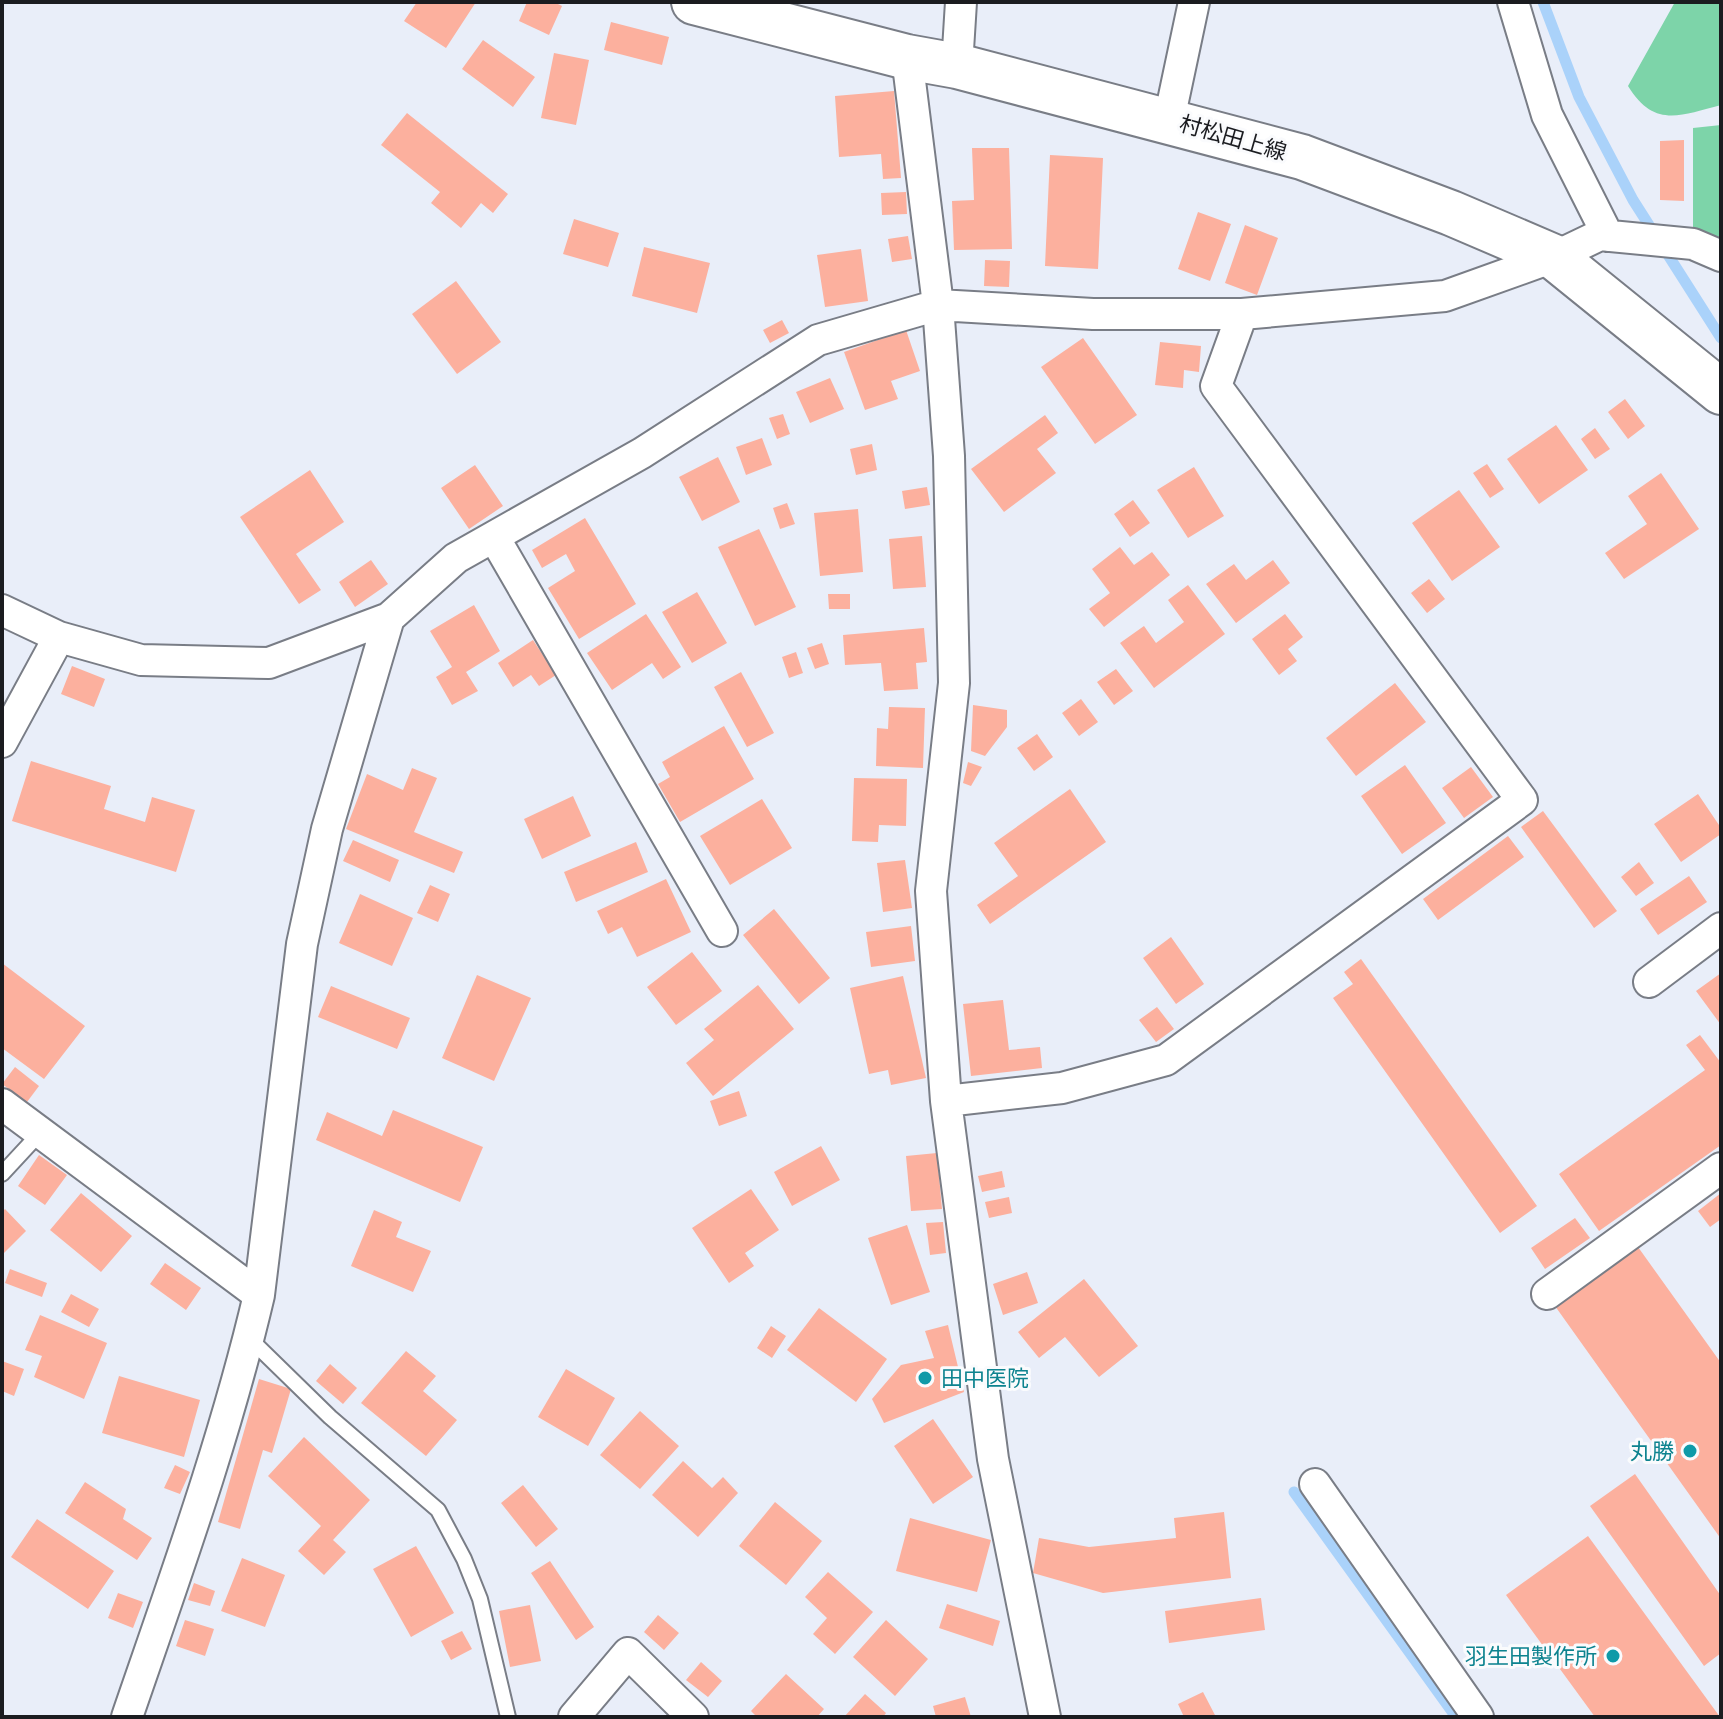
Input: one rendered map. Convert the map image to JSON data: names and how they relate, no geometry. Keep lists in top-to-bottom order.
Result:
{
  "streets": {
    "main road": ["村松田上線"]
  },
  "places": ["田中医院", "丸勝", "羽生田製作所"]
}
